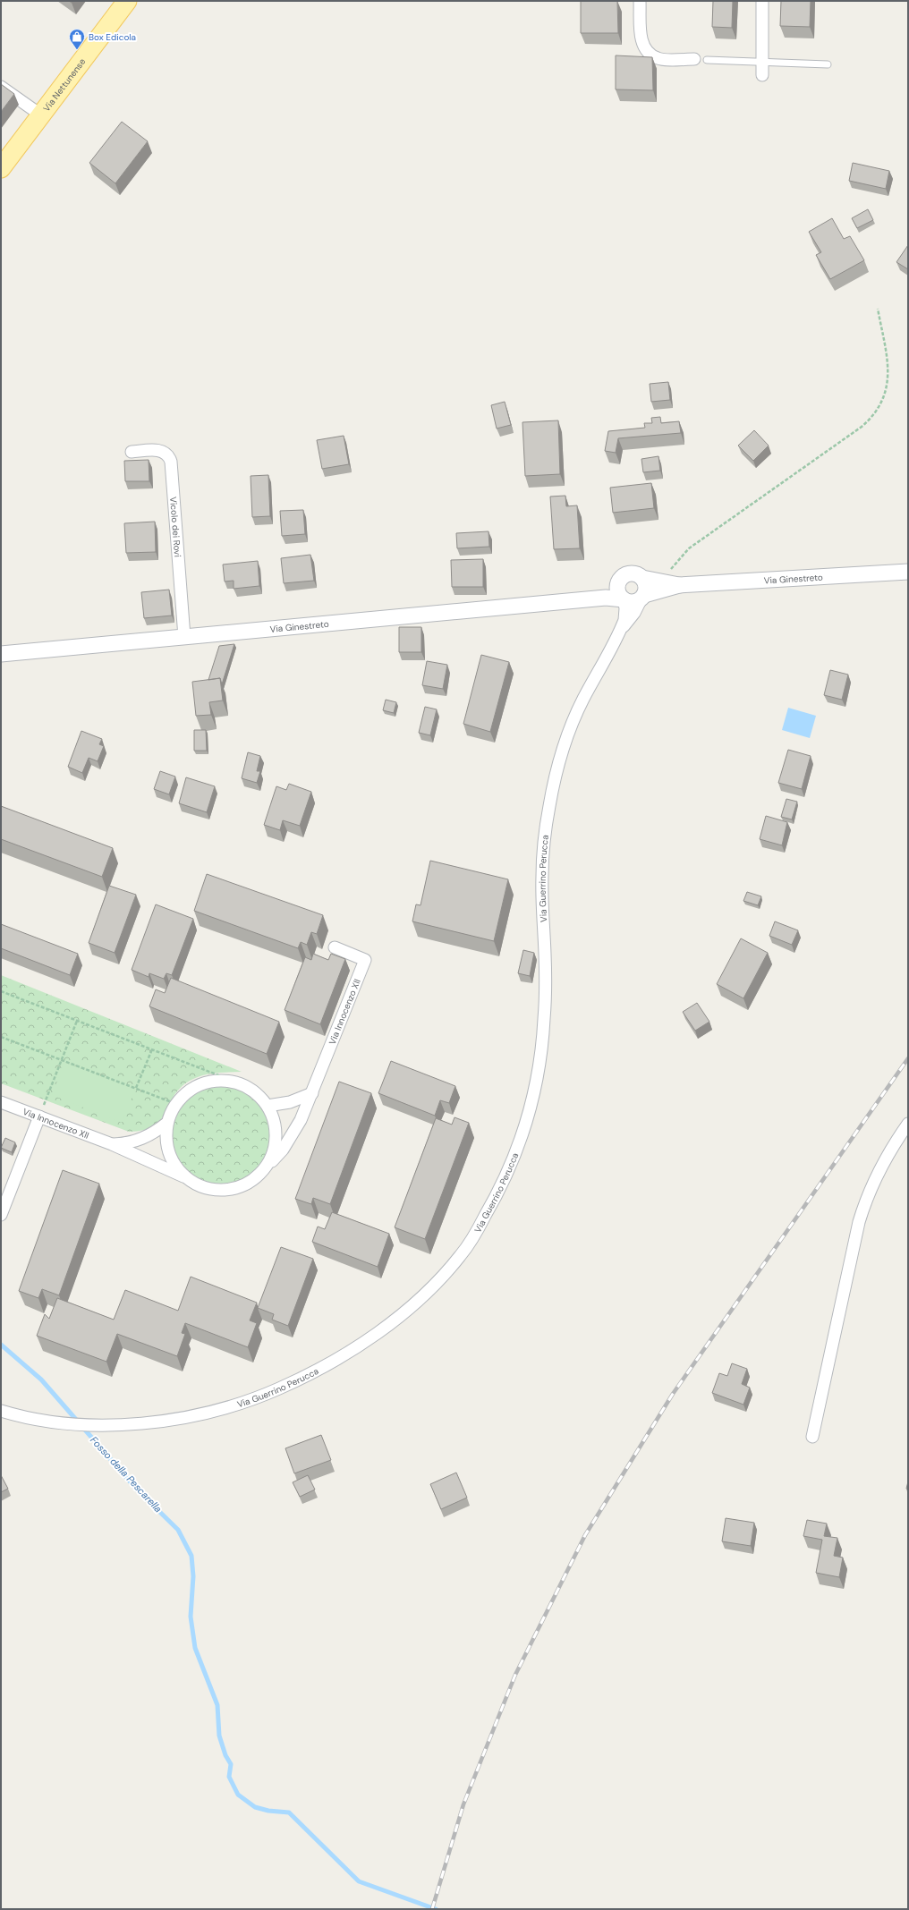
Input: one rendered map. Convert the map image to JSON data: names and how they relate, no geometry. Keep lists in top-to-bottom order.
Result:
{
  "streets": {
    "main road": ["Via Nettunense"],
    "street": [
      "Vicolo dei Rovi",
      "Via Ginestreto",
      "Via Guerrino Perucca",
      "Via Innocenzo XII"
    ]
  },
  "crossings": [
    ["Vicolo dei Rovi", "Via Ginestreto"],
    ["Via Ginestreto", "Via Guerrino Perucca"]
  ],
  "water": ["Fosso della Pescarella"],
  "places": {
    "shop": ["Box Edicola"]
  }
}
